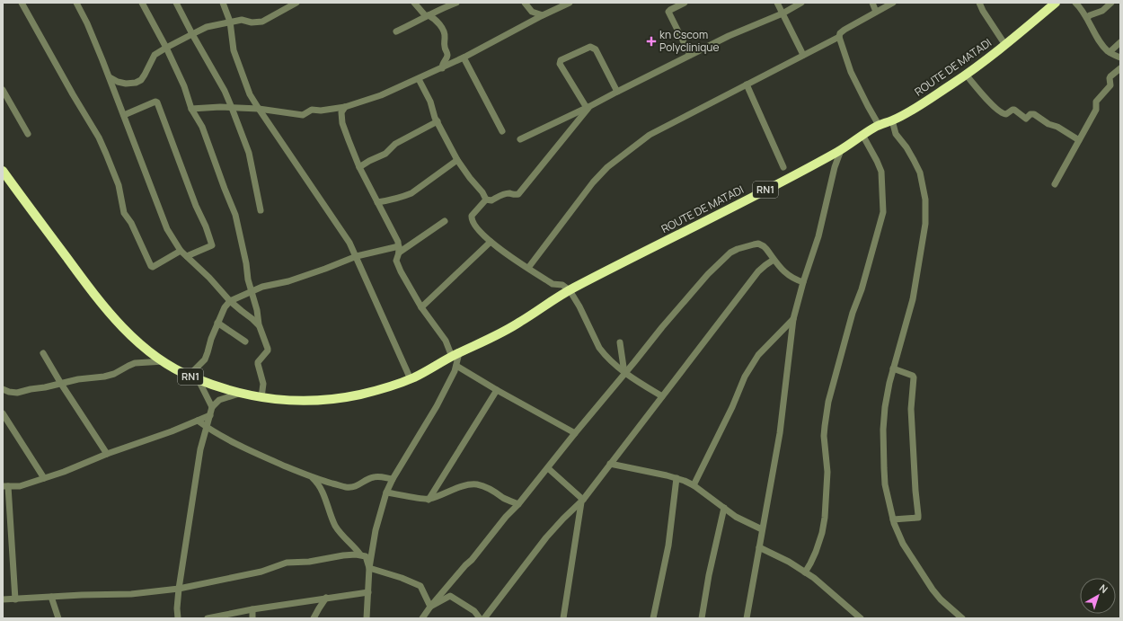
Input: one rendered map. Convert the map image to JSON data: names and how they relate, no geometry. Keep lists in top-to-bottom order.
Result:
{
  "streets": {
    "highway": ["ROUTE DE MATADI", "RN1"]
  },
  "crossings": [
    ["ROUTE DE MATADI", "RN1"]
  ],
  "places": {
    "health": ["kn Cscom Polyclinique"]
  },
  "north": "top right"
}
